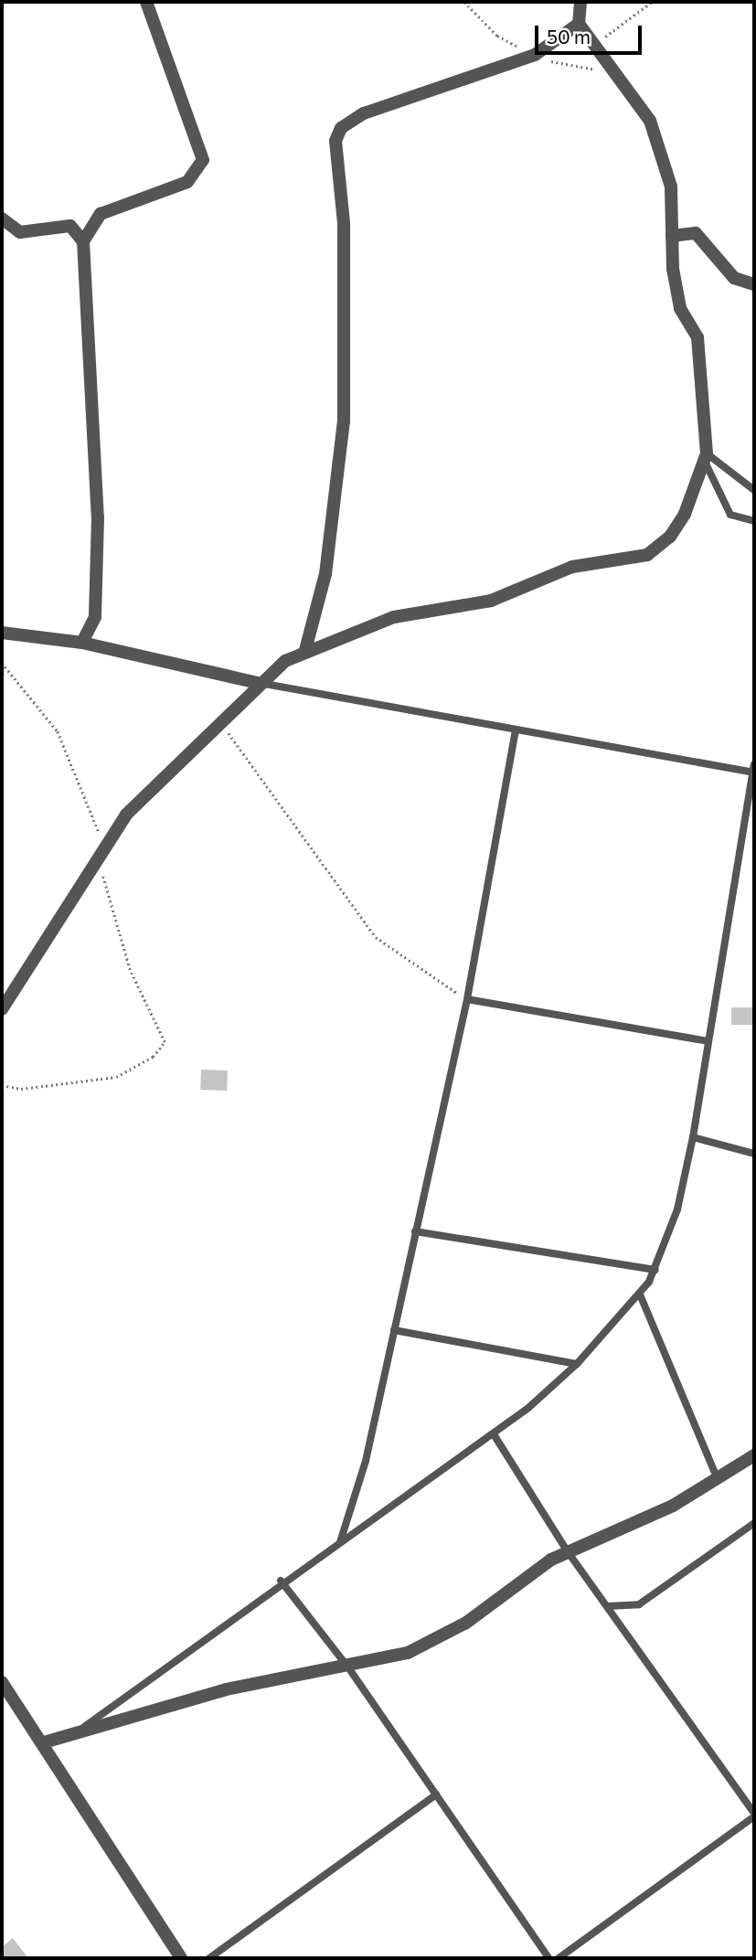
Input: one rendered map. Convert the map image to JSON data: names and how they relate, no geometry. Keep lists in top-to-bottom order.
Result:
{
  "scale_bar": "50 m"
}
